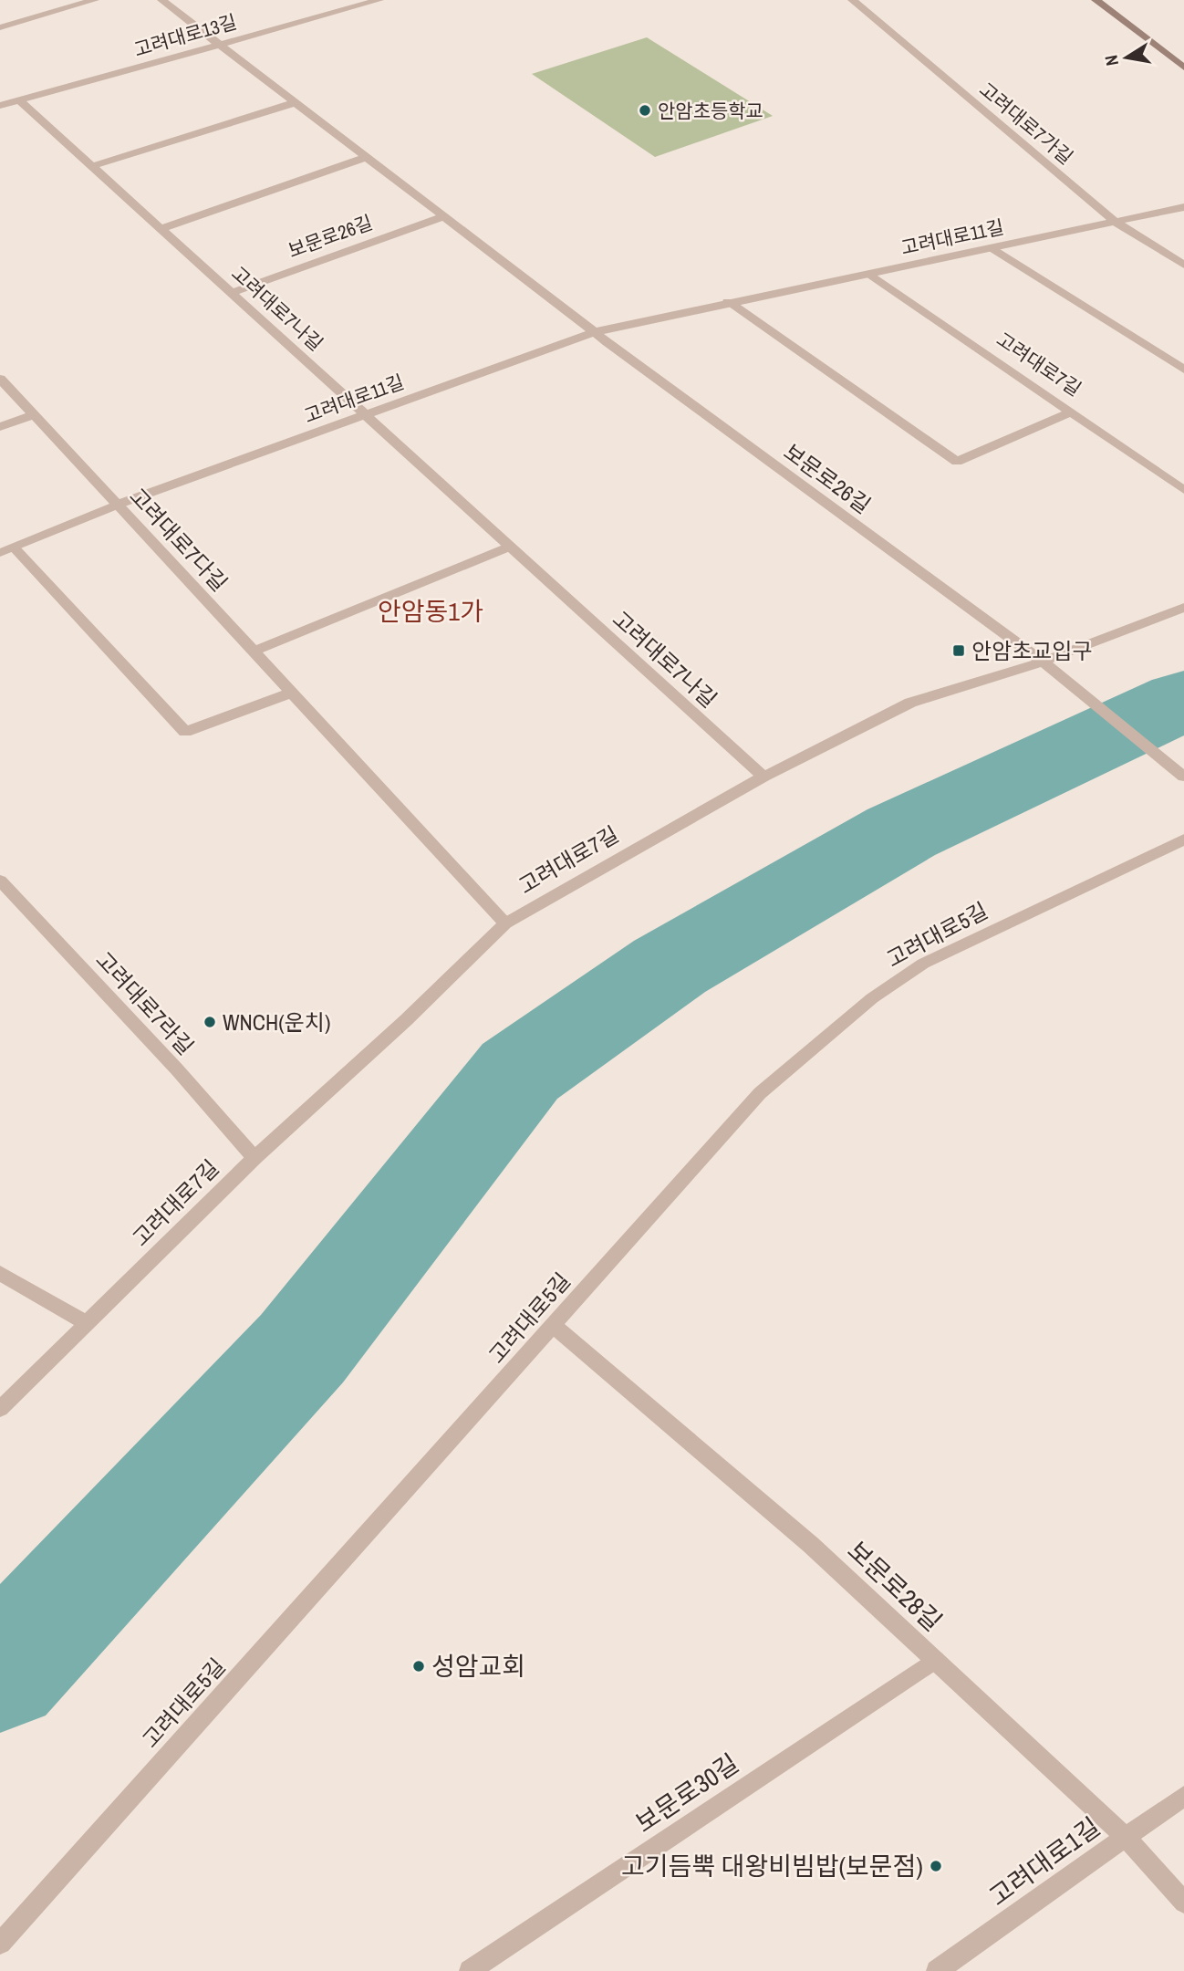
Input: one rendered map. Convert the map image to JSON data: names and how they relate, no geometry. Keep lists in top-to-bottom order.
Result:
{
  "streets": {
    "street": [
      "고려대로13길",
      "고려대로7가길",
      "보문로26길",
      "고려대로11길",
      "고려대로7나길",
      "고려대로7길",
      "고려대로7다길",
      "고려대로5길",
      "고려대로7라길",
      "보문로28길",
      "보문로30길",
      "고려대로1길"
    ]
  },
  "crossings": [
    ["고려대로13길", "보문로26길"],
    ["고려대로13길", "고려대로7나길"],
    ["고려대로7가길", "고려대로11길"],
    ["보문로26길", "고려대로11길"],
    ["보문로26길", "고려대로7나길"],
    ["보문로26길", "고려대로7길"],
    ["고려대로11길", "고려대로7나길"],
    ["고려대로11길", "고려대로7길"],
    ["고려대로11길", "고려대로7다길"],
    ["고려대로7나길", "고려대로7길"],
    ["고려대로7길", "고려대로7다길"],
    ["고려대로7길", "고려대로7라길"],
    ["고려대로5길", "보문로28길"],
    ["보문로28길", "보문로30길"],
    ["보문로28길", "고려대로1길"]
  ],
  "districts": ["안암동1가"],
  "places": {
    "other": [
      "안암초등학교",
      "WNCH(운치)",
      "성암교회",
      "고기듬뿍 대왕비빔밥(보문점)"
    ],
    "transit": ["안암초교입구"]
  },
  "north": "left"
}
